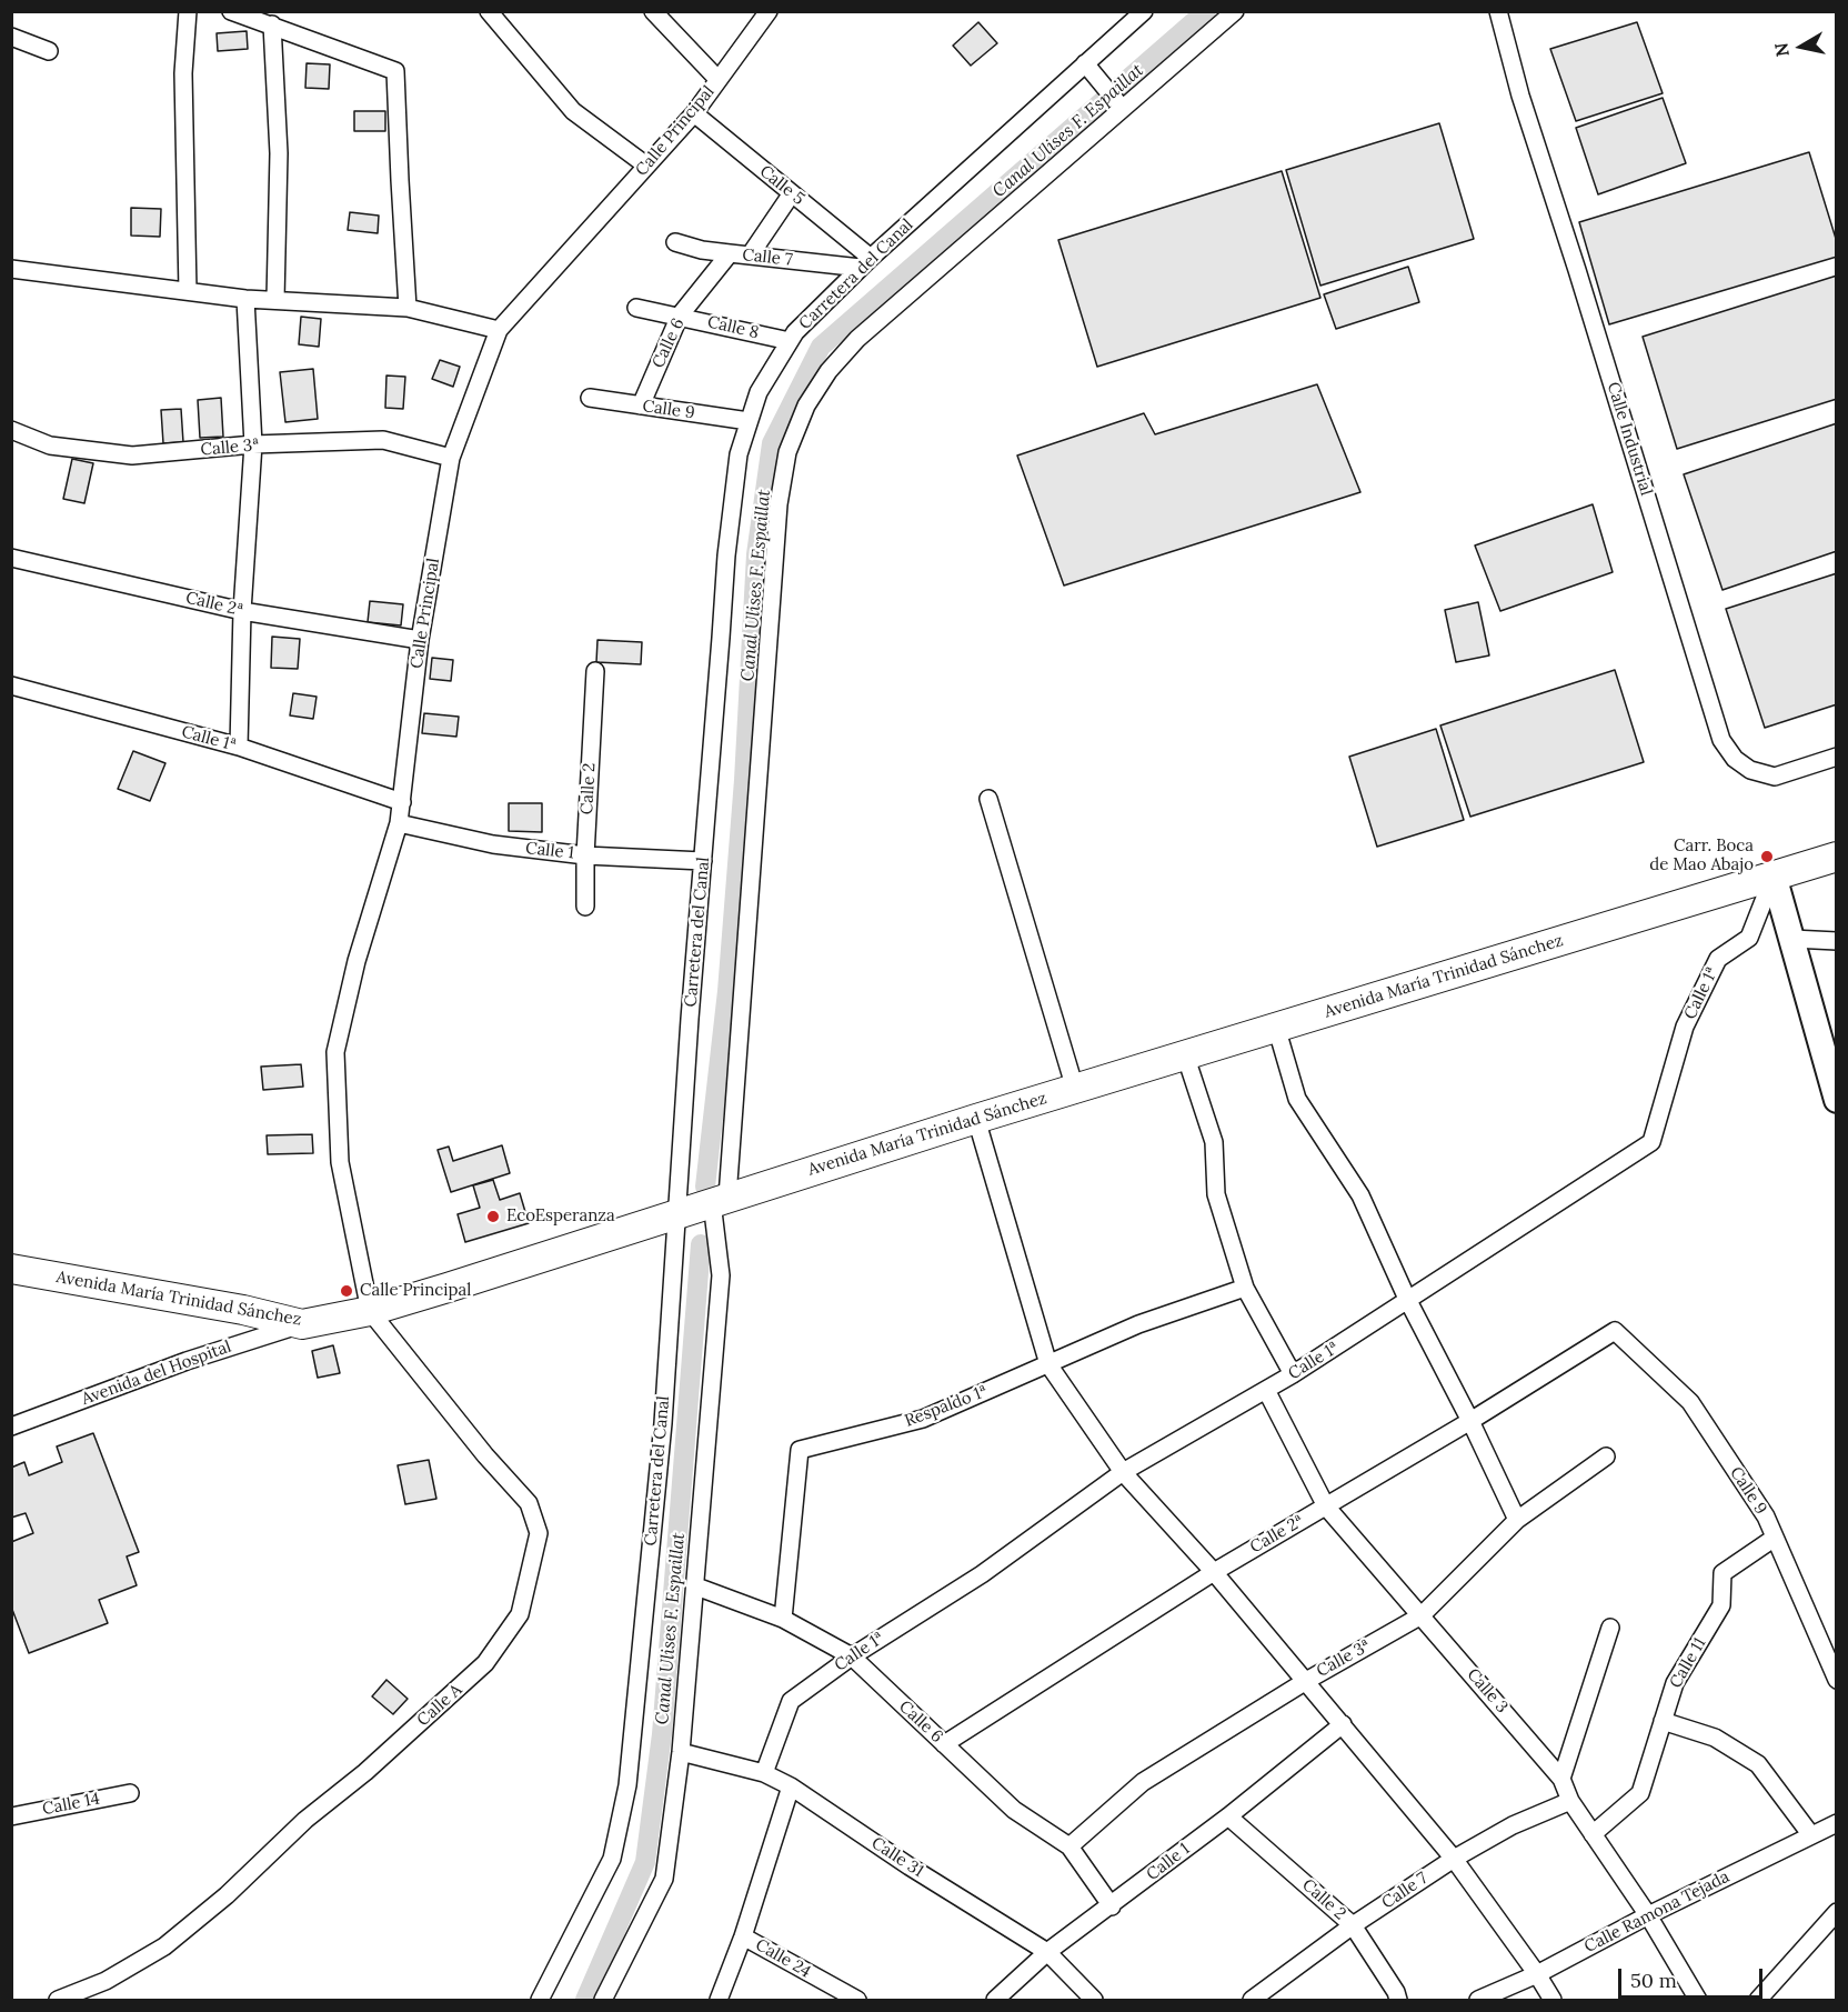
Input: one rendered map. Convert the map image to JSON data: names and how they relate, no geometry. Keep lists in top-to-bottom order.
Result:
{
  "streets": {
    "main road": ["Avenida María Trinidad Sánchez"],
    "street": [
      "Calle Principal",
      "Calle 5",
      "Calle 7",
      "Carretera del Canal",
      "Calle 8",
      "Calle 6",
      "Calle 9",
      "Calle Industrial",
      "Calle 3ª",
      "Calle 2ª",
      "Calle 1ª",
      "Calle 2",
      "Calle 1",
      "Avenida del Hospital",
      "Respaldo 1ª",
      "Calle 11",
      "Calle 3",
      "Calle A",
      "Calle 14",
      "Calle 31",
      "Calle Ramona Tejada",
      "Calle 24"
    ]
  },
  "crossings": [
    ["Calle Principal", "Calle 5"],
    ["Calle Principal", "Calle 3ª"],
    ["Calle Principal", "Calle 2ª"],
    ["Calle Principal", "Calle 1ª"],
    ["Calle Principal", "Calle 1"],
    ["Calle Principal", "Avenida María Trinidad Sánchez"],
    ["Calle Principal", "Calle A"],
    ["Calle 5", "Calle 7"],
    ["Calle 5", "Carretera del Canal"],
    ["Calle 7", "Carretera del Canal"],
    ["Calle 7", "Calle 6"],
    ["Calle 7", "Calle 2"],
    ["Calle 7", "Calle 3"],
    ["Carretera del Canal", "Calle 8"],
    ["Carretera del Canal", "Calle 9"],
    ["Carretera del Canal", "Calle 1"],
    ["Carretera del Canal", "Avenida María Trinidad Sánchez"],
    ["Calle 8", "Calle 6"],
    ["Calle 6", "Calle 9"],
    ["Calle 6", "Calle 3ª"],
    ["Calle 6", "Calle 2ª"],
    ["Calle 6", "Calle 1ª"],
    ["Calle 6", "Calle 1"],
    ["Calle 6", "Respaldo 1ª"],
    ["Calle 9", "Calle 2ª"],
    ["Calle 9", "Calle 11"],
    ["Calle 3ª", "Calle 3"],
    ["Calle 2ª", "Calle 3"],
    ["Calle 1ª", "Avenida María Trinidad Sánchez"],
    ["Calle 1ª", "Calle 3"],
    ["Calle 1ª", "Calle 31"],
    ["Calle 2", "Calle 1"],
    ["Calle 1", "Calle 31"],
    ["Avenida María Trinidad Sánchez", "Avenida del Hospital"],
    ["Avenida María Trinidad Sánchez", "Calle A"],
    ["Calle 11", "Calle 3"],
    ["Calle 3", "Calle Ramona Tejada"]
  ],
  "water": ["Canal Ulises F. Espaillat"],
  "places": ["Carr. Boca de Mao Abajo", "EcoEsperanza", "Calle Principal"],
  "scale_bar": "50 m",
  "north": "left"
}
